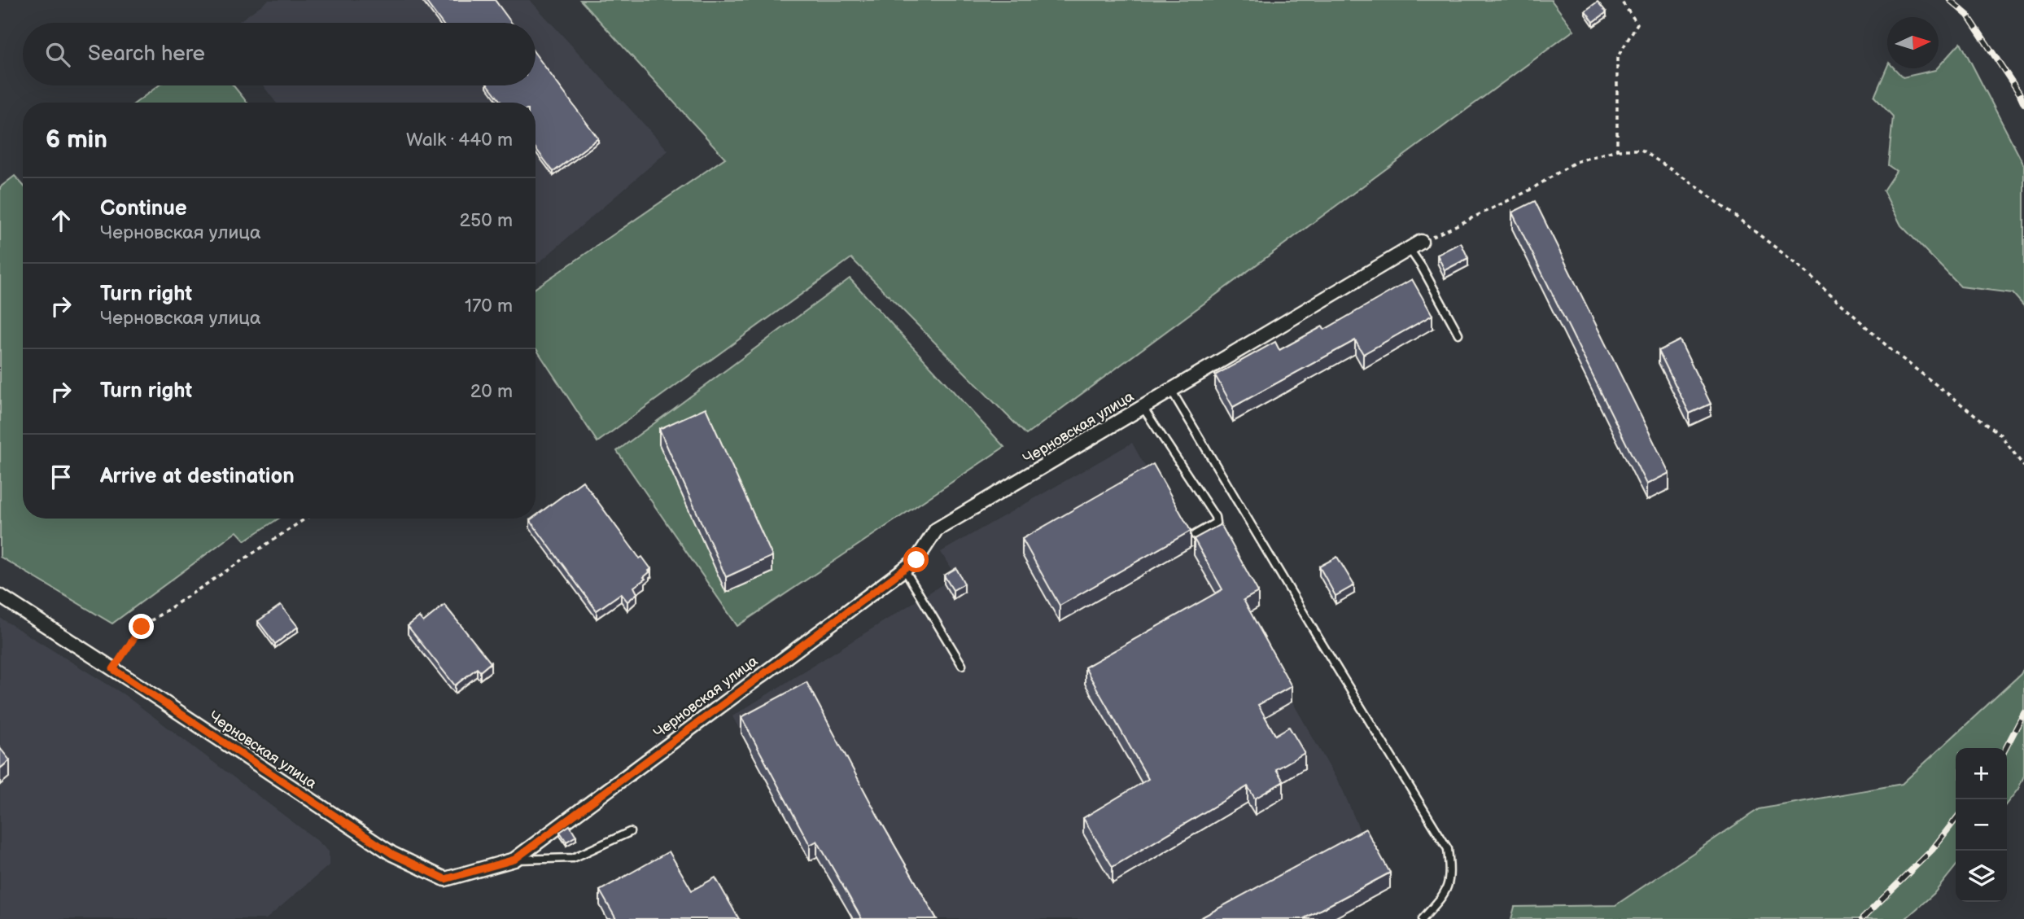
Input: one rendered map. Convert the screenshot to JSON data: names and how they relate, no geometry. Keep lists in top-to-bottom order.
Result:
{
  "streets": {
    "street": ["Черновская улица"]
  },
  "north": "right",
  "page": {
    "search": "Search here",
    "heading": ["6 min", "Walk · 440 m"],
    "list": [
      ["Continue", "Черновская улица", "250 m"],
      ["Turn right", "Черновская улица", "170 m"],
      ["Turn right", "20 m"],
      "Arrive at destination"
    ],
    "map_buttons": ["+", "−"]
  }
}
